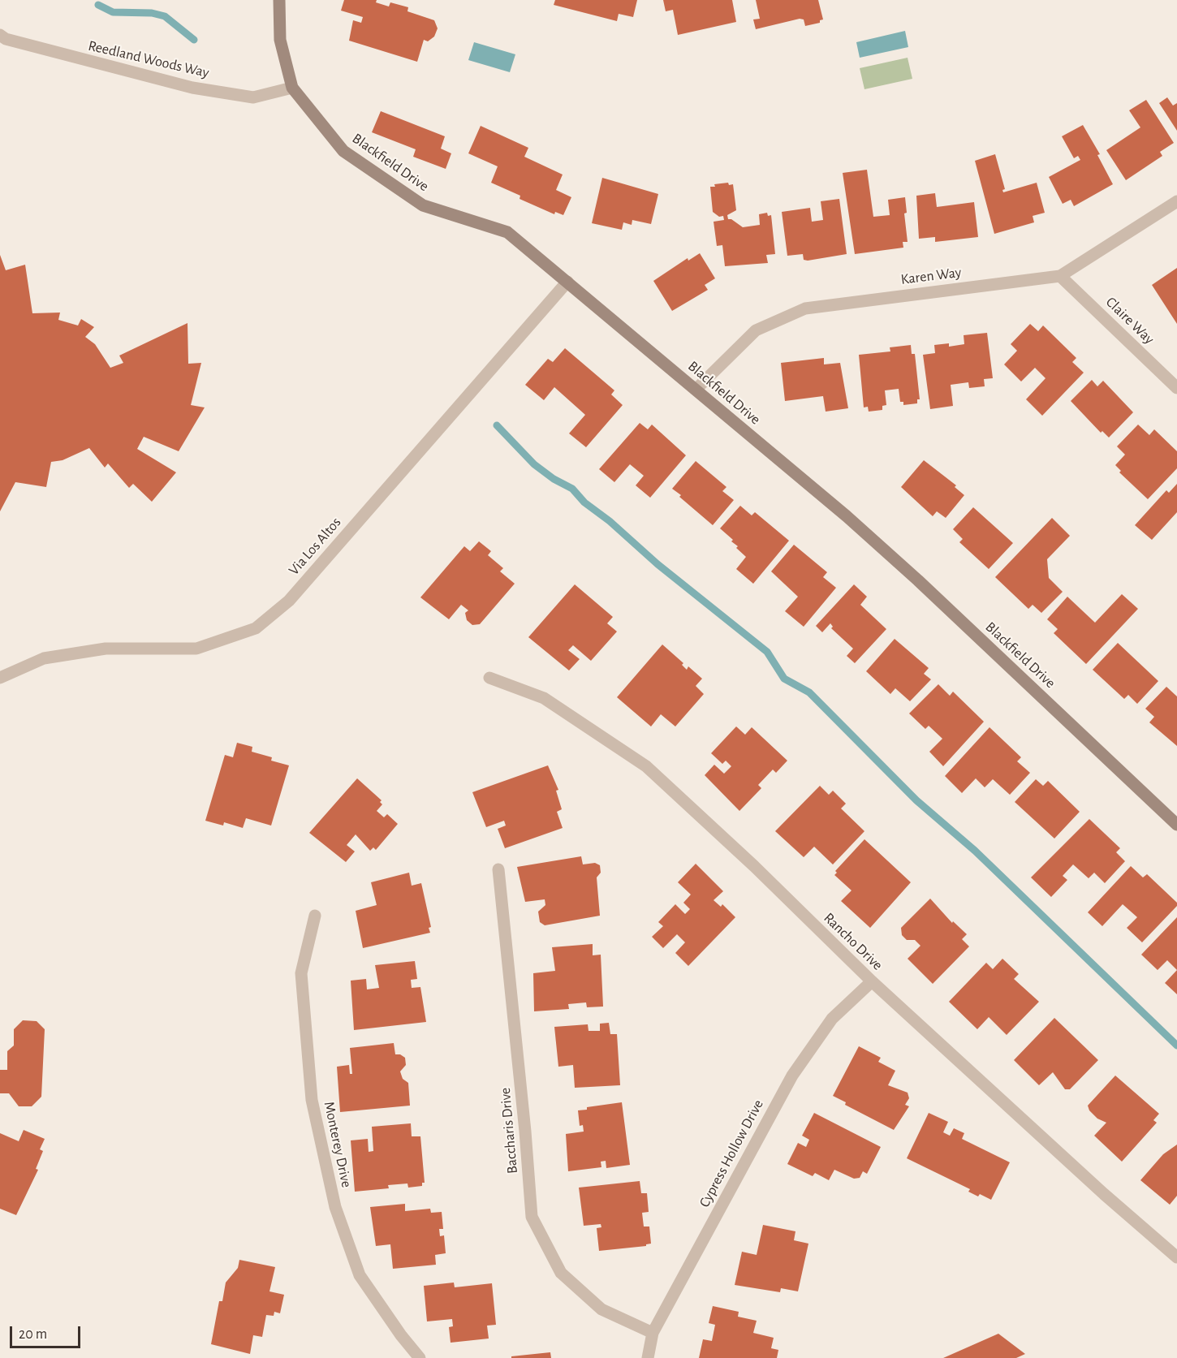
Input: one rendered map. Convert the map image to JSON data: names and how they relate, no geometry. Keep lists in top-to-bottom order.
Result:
{
  "streets": {
    "street": [
      "Reedland Woods Way",
      "Blackfield Drive",
      "Karen Way",
      "Claire Way",
      "Via Los Altos",
      "Rancho Drive",
      "Baccharis Drive",
      "Monterey Drive",
      "Cypress Hollow Drive"
    ]
  },
  "crossings": [
    ["Reedland Woods Way", "Blackfield Drive"],
    ["Blackfield Drive", "Karen Way"],
    ["Blackfield Drive", "Via Los Altos"],
    ["Karen Way", "Claire Way"],
    ["Rancho Drive", "Cypress Hollow Drive"],
    ["Baccharis Drive", "Cypress Hollow Drive"]
  ],
  "scale_bar": "20 m"
}
